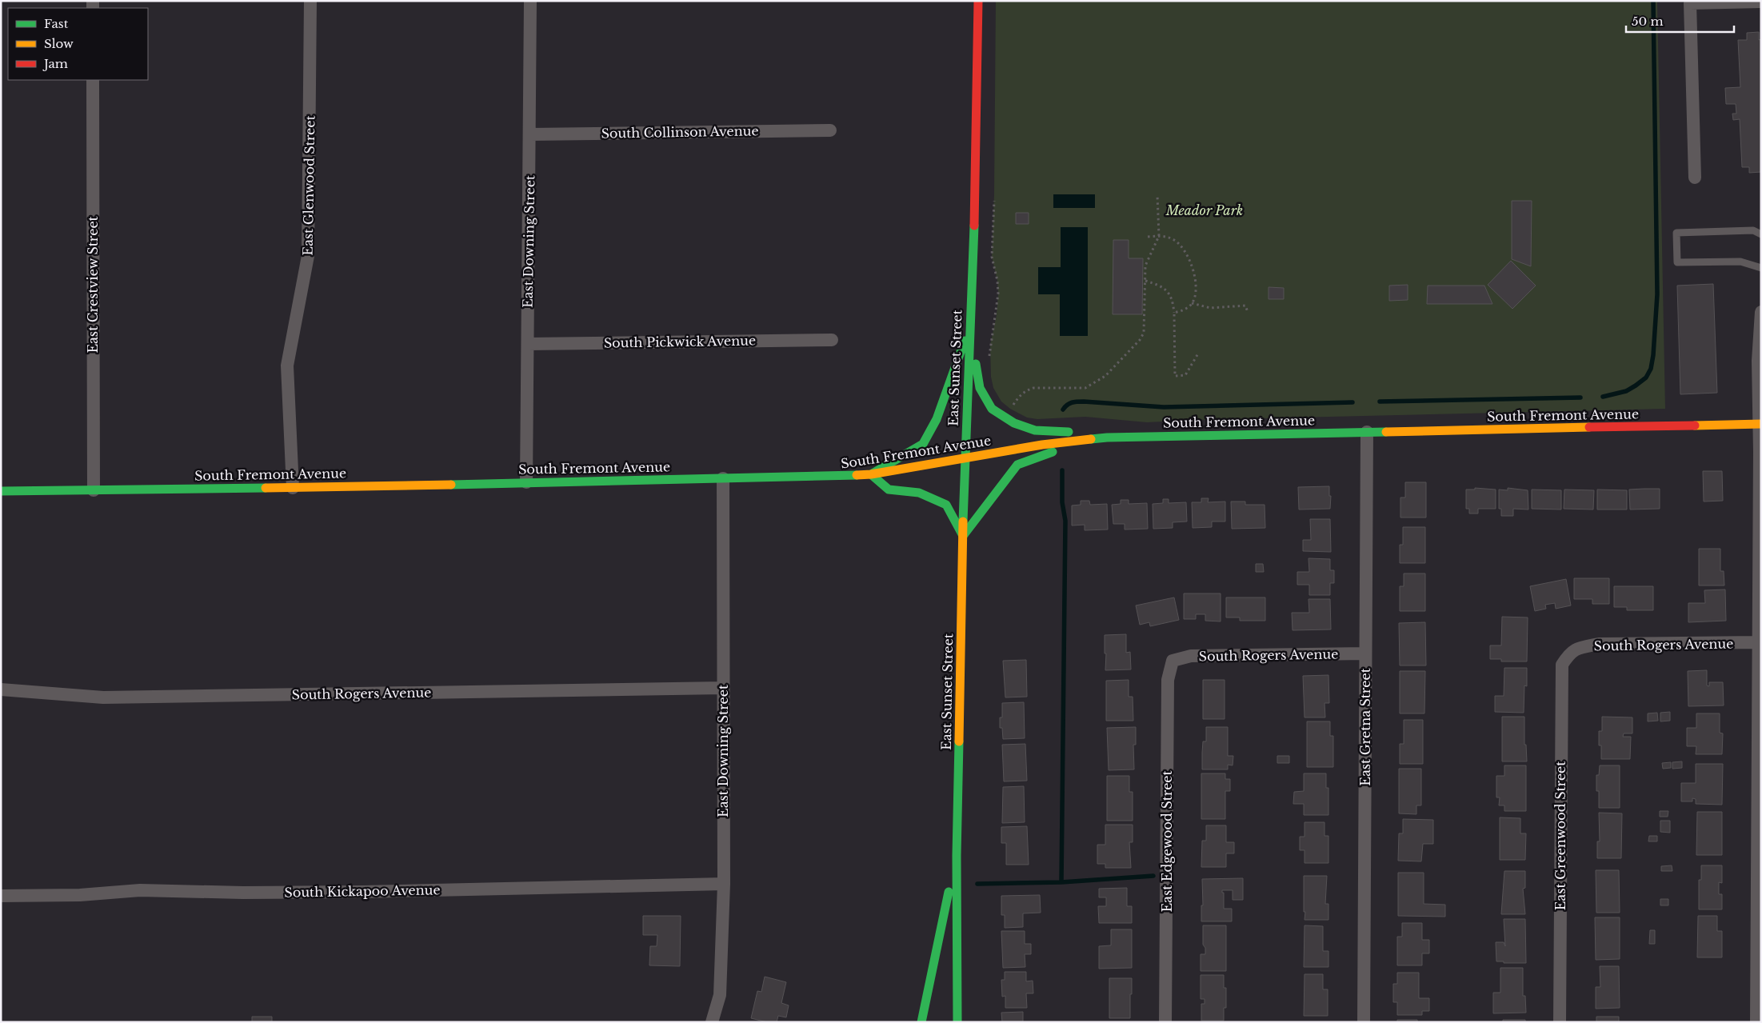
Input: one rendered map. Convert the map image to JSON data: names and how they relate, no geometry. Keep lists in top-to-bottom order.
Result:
{
  "streets": {
    "main road": ["East Sunset Street", "South Fremont Avenue"],
    "street": [
      "South Collinson Avenue",
      "East Glenwood Street",
      "East Downing Street",
      "East Crestview Street",
      "South Pickwick Avenue",
      "South Rogers Avenue",
      "East Gretna Street",
      "East Greenwood Street",
      "East Edgewood Street",
      "South Kickapoo Avenue"
    ]
  },
  "crossings": [
    ["South Collinson Avenue", "East Downing Street"],
    ["East Glenwood Street", "South Fremont Avenue"],
    ["East Downing Street", "South Pickwick Avenue"],
    ["East Downing Street", "South Fremont Avenue"],
    ["East Downing Street", "South Rogers Avenue"],
    ["East Downing Street", "South Kickapoo Avenue"],
    ["East Crestview Street", "South Fremont Avenue"],
    ["East Sunset Street", "South Fremont Avenue"],
    ["South Fremont Avenue", "East Gretna Street"],
    ["South Rogers Avenue", "East Gretna Street"],
    ["South Rogers Avenue", "East Greenwood Street"],
    ["South Rogers Avenue", "East Edgewood Street"]
  ],
  "parks": ["Meador Park"],
  "legend": ["Fast", "Slow", "Jam"],
  "scale_bar": "50 m"
}
